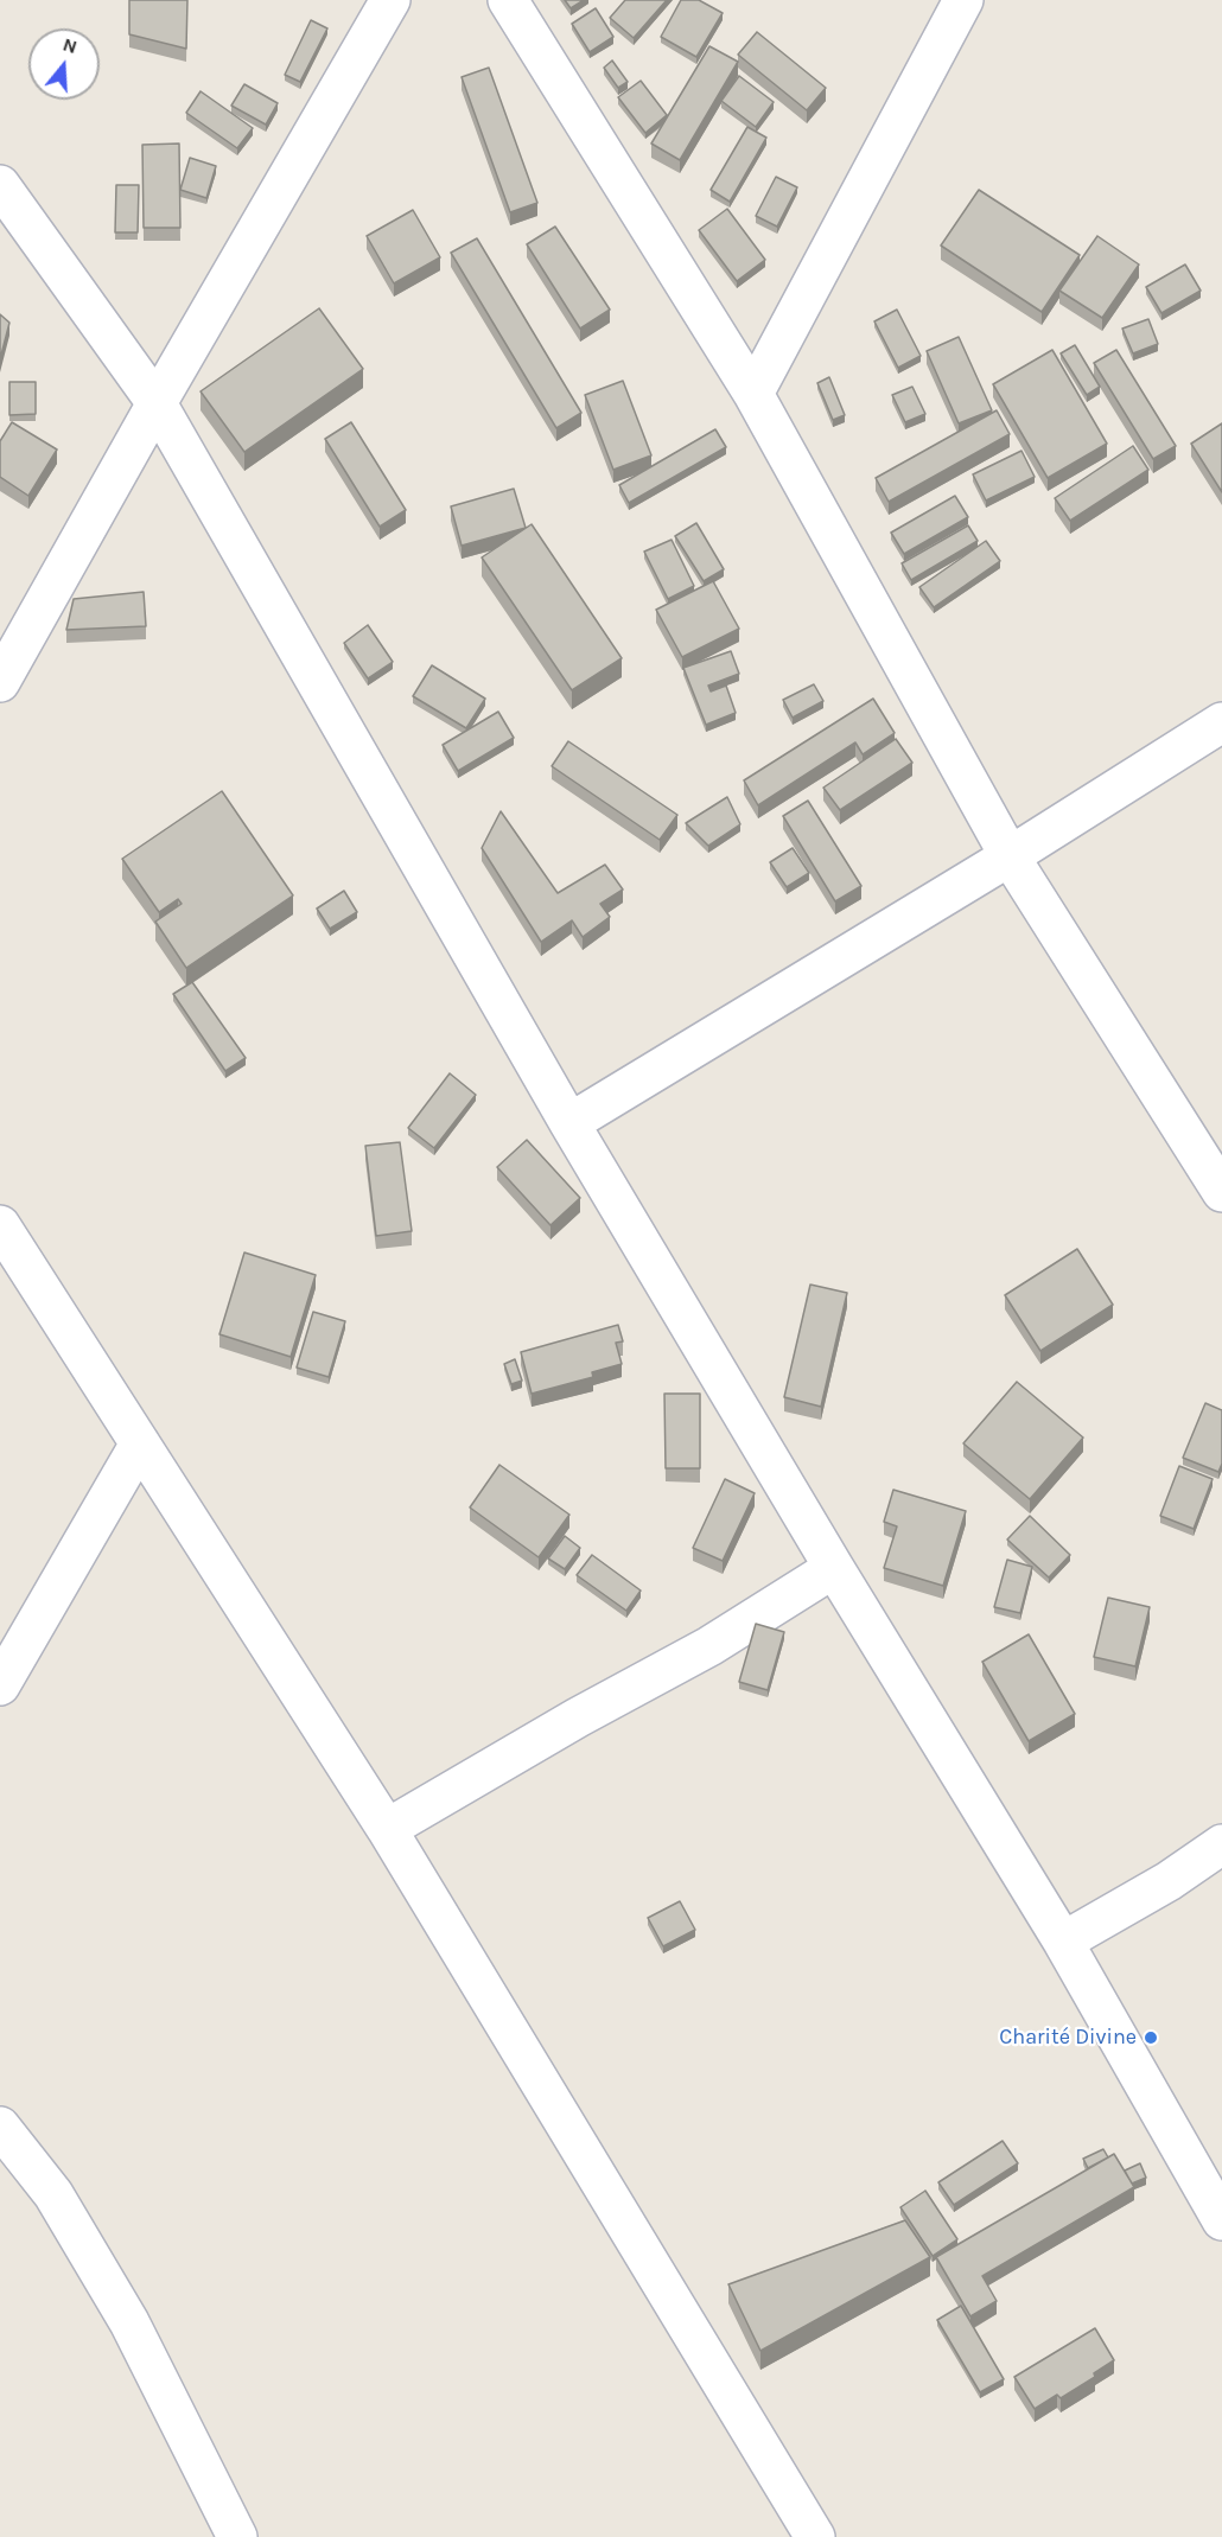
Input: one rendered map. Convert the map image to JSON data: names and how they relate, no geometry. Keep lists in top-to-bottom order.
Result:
{
  "places": ["Charité Divine"],
  "north": "top"
}
